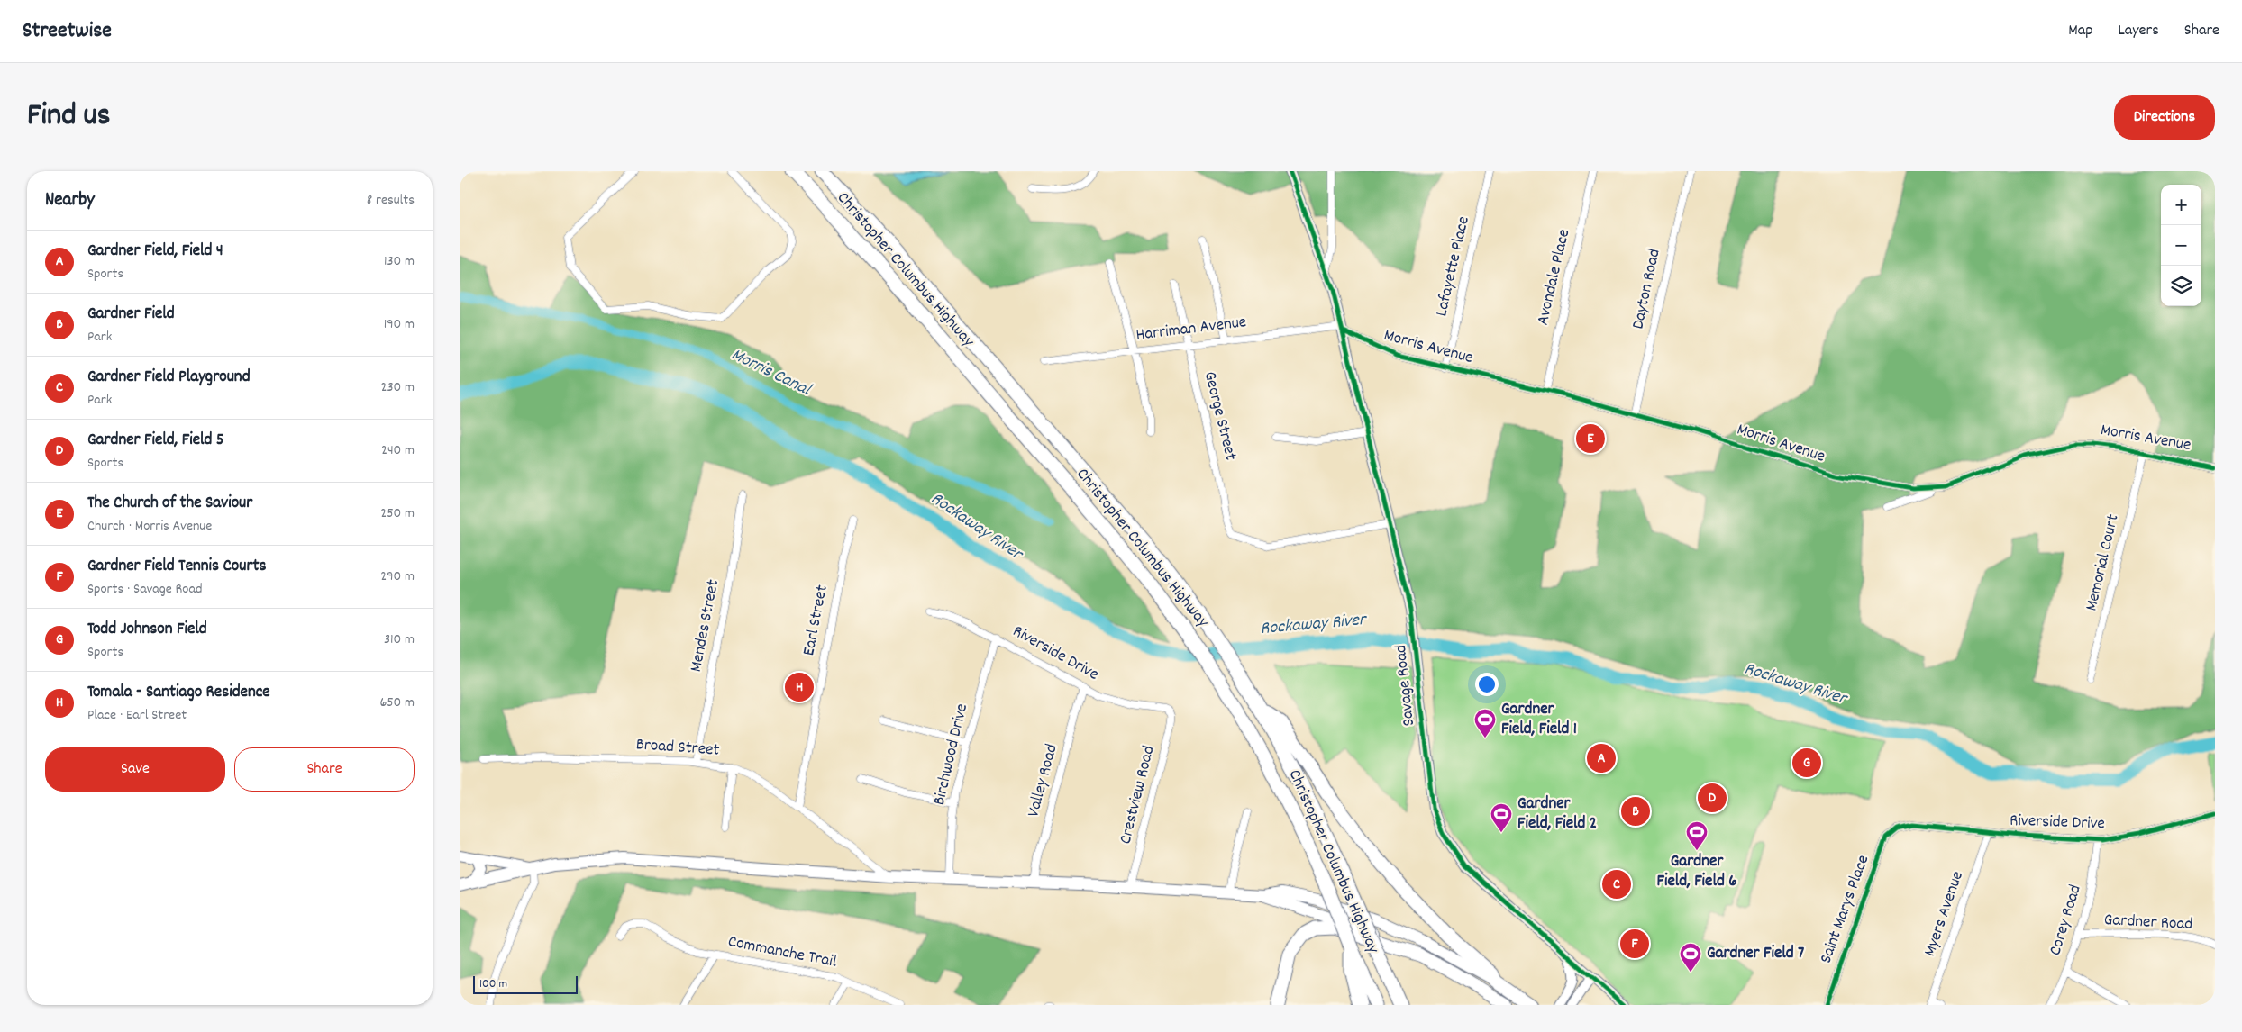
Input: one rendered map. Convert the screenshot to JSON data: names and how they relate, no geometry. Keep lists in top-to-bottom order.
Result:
{
  "streets": {
    "highway": ["Christopher Columbus Highway"],
    "street": [
      "Lafayette Place",
      "Avondale Place",
      "Dayton Road",
      "Harriman Avenue",
      "Morris Avenue",
      "George Street",
      "Memorial Court",
      "Earl Street",
      "Mendes Street",
      "Riverside Drive",
      "Savage Road",
      "Broad Street",
      "Birchwood Drive",
      "Valley Road",
      "Crestview Road",
      "Saint Marys Place",
      "Myers Avenue",
      "Corey Road",
      "Gardner Road",
      "Commanche Trail"
    ]
  },
  "crossings": [
    ["Lafayette Place", "Morris Avenue"],
    ["Avondale Place", "Morris Avenue"],
    ["Dayton Road", "Morris Avenue"],
    ["Harriman Avenue", "Morris Avenue"],
    ["Harriman Avenue", "George Street"],
    ["Harriman Avenue", "Savage Road"],
    ["Morris Avenue", "Memorial Court"],
    ["Morris Avenue", "Savage Road"],
    ["George Street", "Savage Road"],
    ["Earl Street", "Broad Street"],
    ["Mendes Street", "Broad Street"],
    ["Riverside Drive", "Birchwood Drive"],
    ["Riverside Drive", "Valley Road"],
    ["Riverside Drive", "Crestview Road"],
    ["Riverside Drive", "Saint Marys Place"],
    ["Riverside Drive", "Myers Avenue"],
    ["Riverside Drive", "Corey Road"],
    ["Corey Road", "Gardner Road"]
  ],
  "water": ["Morris Canal", "Rockaway River"],
  "places": {
    "sports": [
      "Gardner Field, Field 1",
      "Gardner Field, Field 2",
      "Gardner Field, Field 6",
      "Gardner Field 7"
    ]
  },
  "scale_bar": "100 m",
  "page": {
    "header": "Streetwise",
    "nav": ["Map", "Layers", "Share"],
    "title": "Find us",
    "buttons": [
      "Directions",
      ["Save", "Share"]
    ],
    "heading": ["Nearby", "8 results"],
    "map_buttons": ["+", "−"],
    "list": [
      {
        "mark": "A",
        "name": "Gardner Field, Field 4",
        "note": "Sports",
        "value": "130 m"
      },
      {
        "mark": "B",
        "name": "Gardner Field",
        "note": "Park",
        "value": "190 m"
      },
      {
        "mark": "C",
        "name": "Gardner Field Playground",
        "note": "Park",
        "value": "230 m"
      },
      {
        "mark": "D",
        "name": "Gardner Field, Field 5",
        "note": "Sports",
        "value": "240 m"
      },
      {
        "mark": "E",
        "name": "The Church of the Saviour",
        "note": "Church · Morris Avenue",
        "value": "250 m"
      },
      {
        "mark": "F",
        "name": "Gardner Field Tennis Courts",
        "note": "Sports · Savage Road",
        "value": "290 m"
      },
      {
        "mark": "G",
        "name": "Todd Johnson Field",
        "note": "Sports",
        "value": "310 m"
      },
      {
        "mark": "H",
        "name": "Tomala - Santiago Residence",
        "note": "Place · Earl Street",
        "value": "650 m"
      }
    ],
    "pins": [
      "E",
      "H",
      "A",
      "G",
      "D",
      "B",
      "C",
      "F"
    ],
    "scale": "100 m"
  }
}
